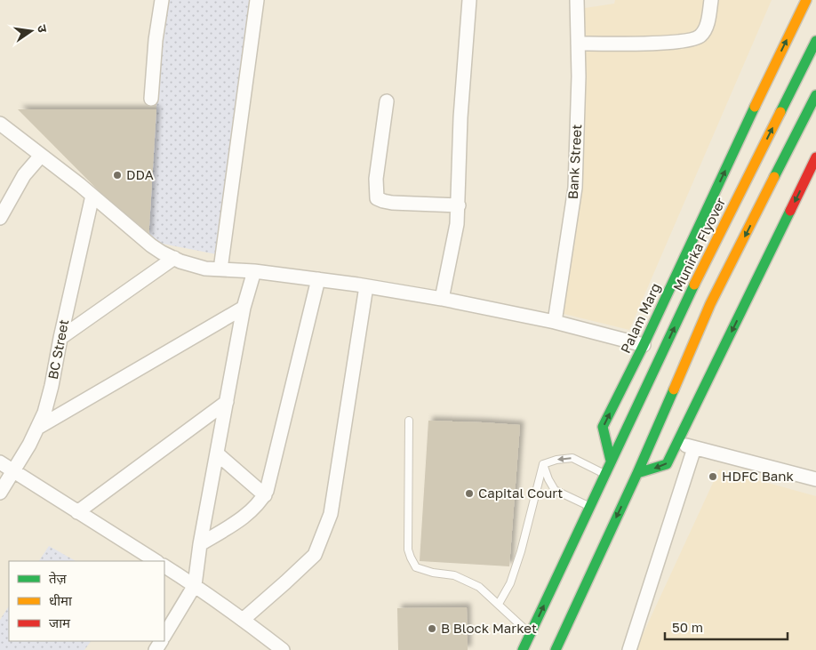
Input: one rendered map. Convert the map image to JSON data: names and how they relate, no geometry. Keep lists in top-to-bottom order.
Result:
{
  "streets": {
    "main road": ["Munirka Flyover", "Palam Marg"],
    "street": ["Bank Street", "BC Street"]
  },
  "crossings": [
    ["Munirka Flyover", "Palam Marg"]
  ],
  "places": [
    "DDA",
    "HDFC Bank",
    "Capital Court",
    "B Block Market"
  ],
  "legend": ["तेज़", "धीमा", "जाम"],
  "scale_bar": "50 m",
  "north": "right"
}
